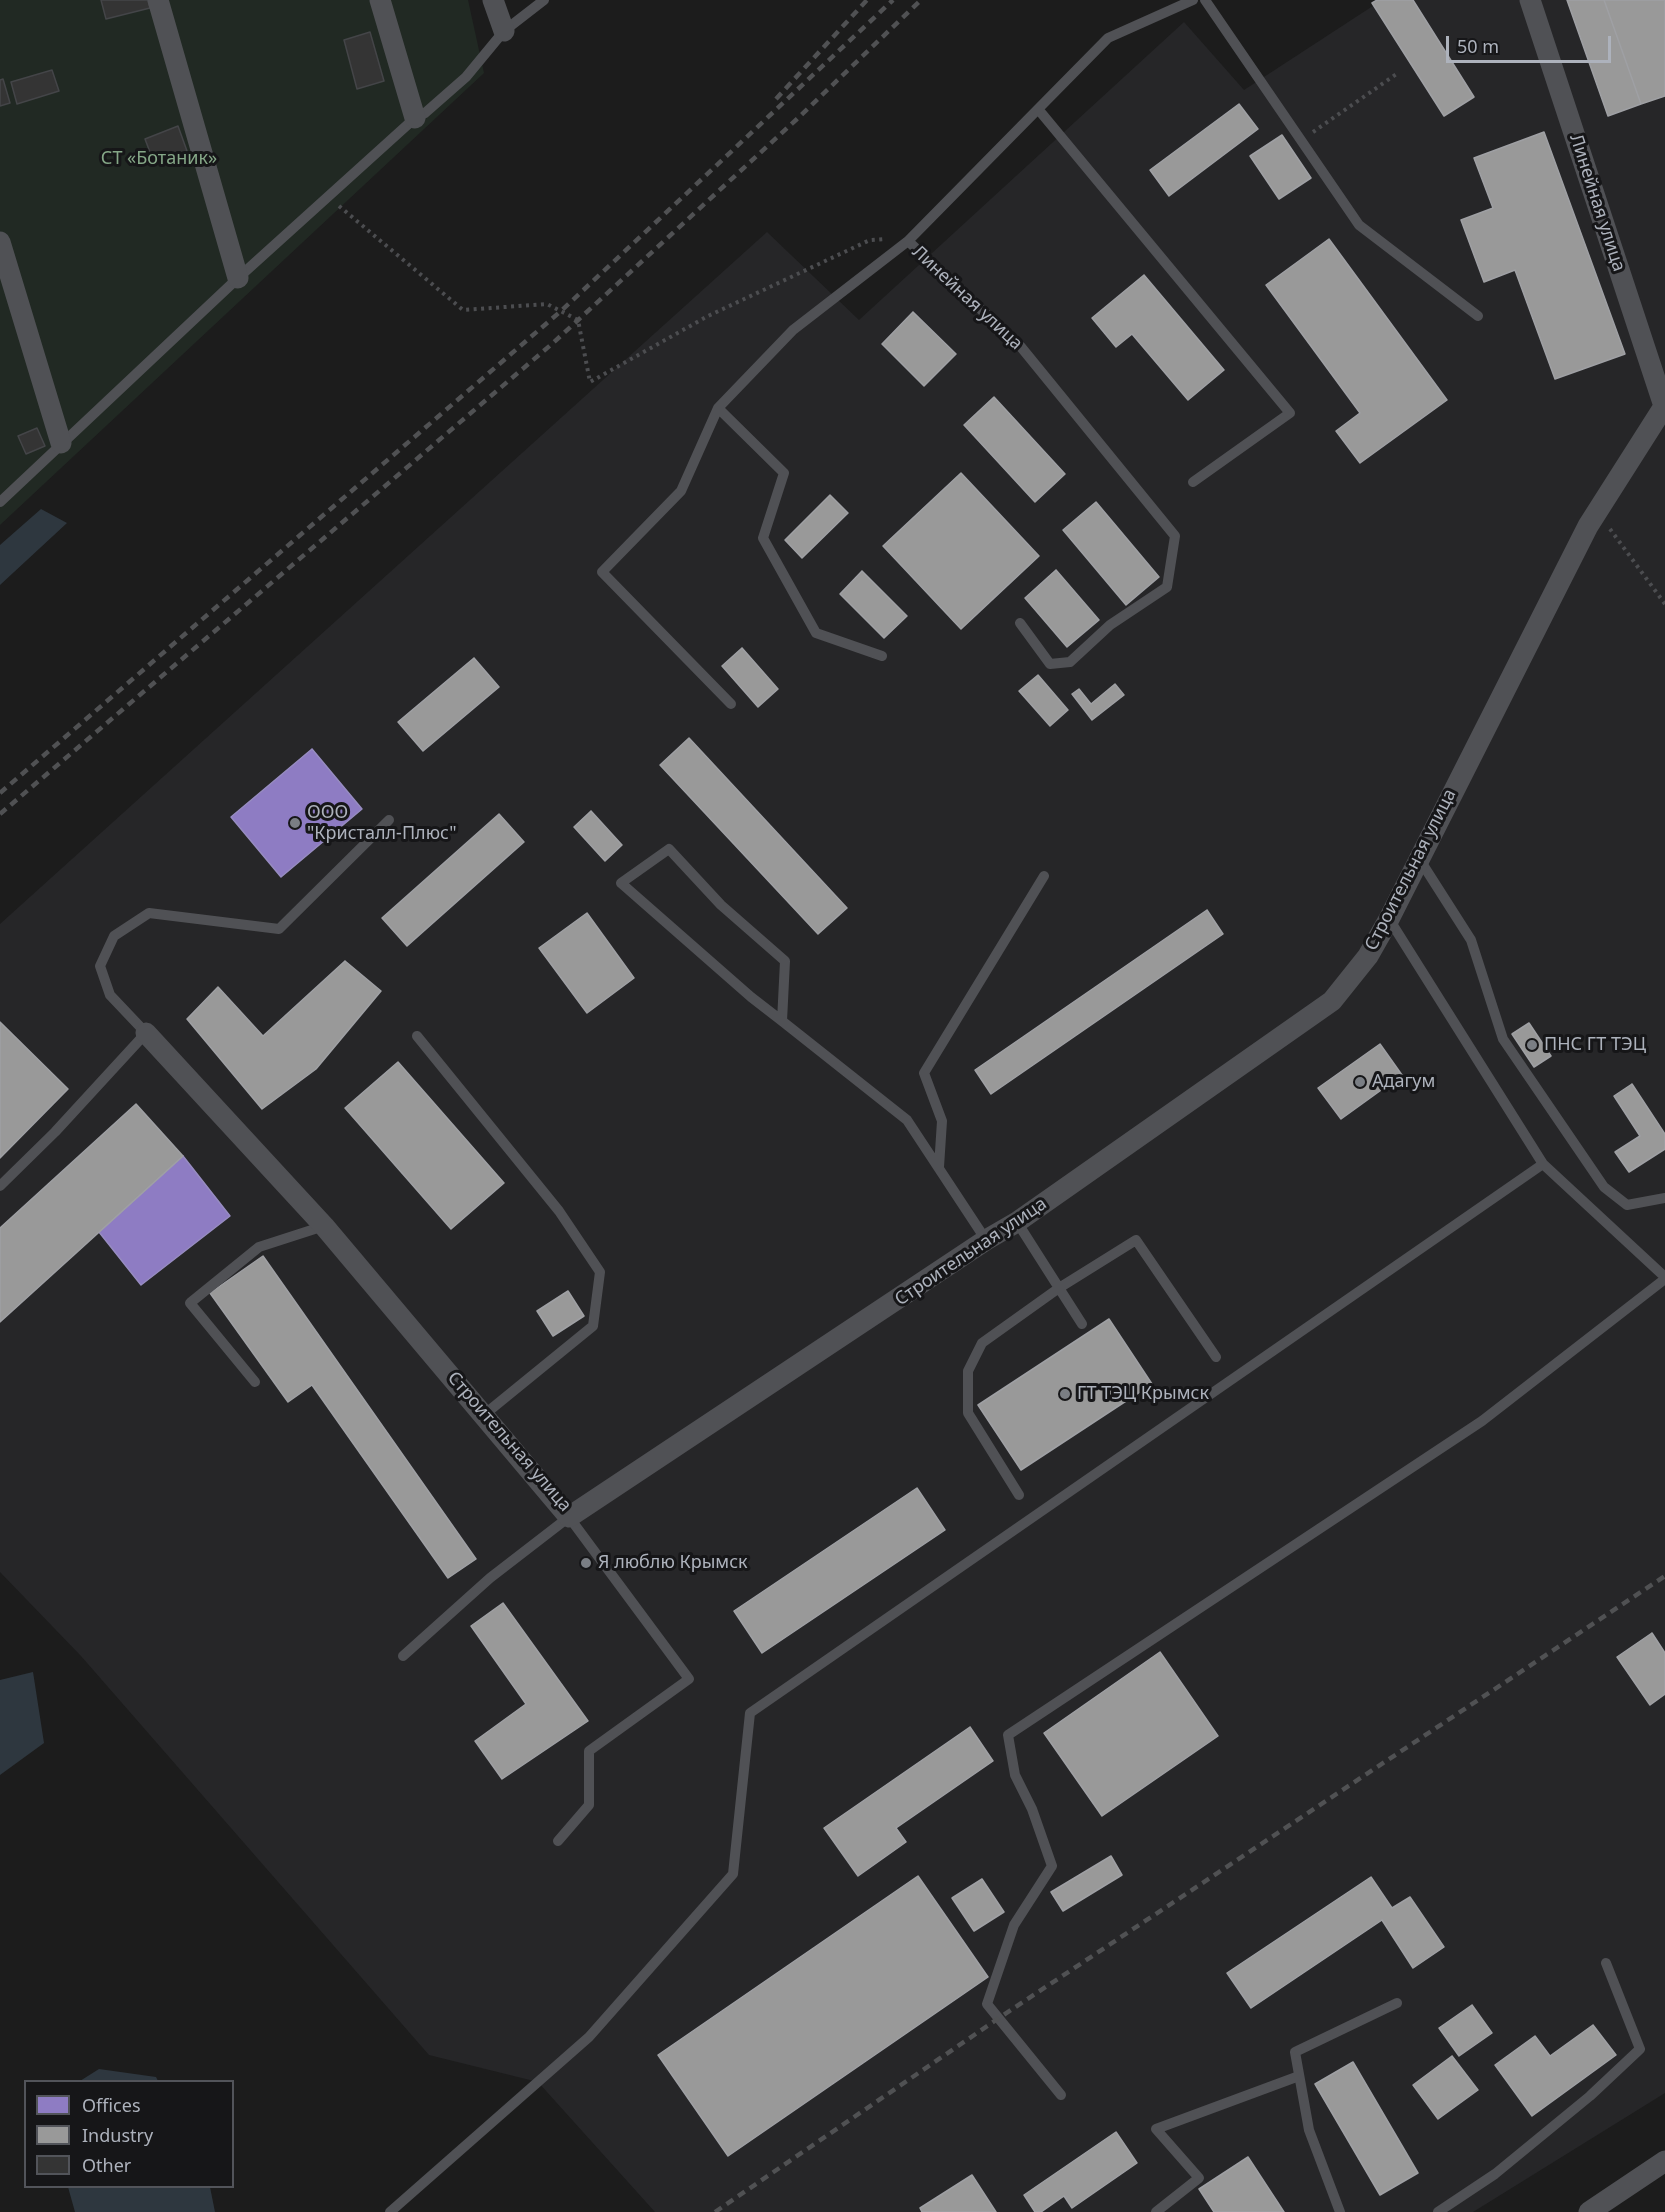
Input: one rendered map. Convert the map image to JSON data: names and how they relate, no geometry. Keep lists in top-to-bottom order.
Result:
{
  "streets": {
    "street": ["Линейная улица", "Строительная улица"]
  },
  "crossings": [
    ["Линейная улица", "Строительная улица"]
  ],
  "parks": ["СТ «Ботаник»"],
  "places": [
    "ООО \"Кристалл-Плюс\"",
    "ПНС ГТ ТЭЦ",
    "Адагум",
    "ГТ ТЭЦ Крымск",
    "Я люблю Крымск"
  ],
  "legend": ["Offices", "Industry", "Other"],
  "scale_bar": "50 m"
}
